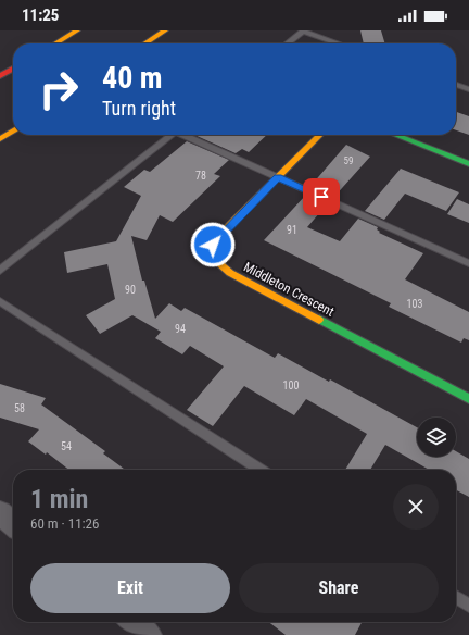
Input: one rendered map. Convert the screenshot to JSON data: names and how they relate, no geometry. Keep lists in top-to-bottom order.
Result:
{
  "streets": {
    "main road": ["Middleton Crescent"]
  },
  "house_numbers": [
    "59",
    "78",
    "91",
    "90",
    "103",
    "94",
    "100",
    "58",
    "54"
  ],
  "page": {
    "status": "11:25",
    "turn": ["40 m", "Turn right"],
    "heading": ["1 min", "60 m · 11:26"],
    "buttons": ["Exit", "Share"]
  }
}
